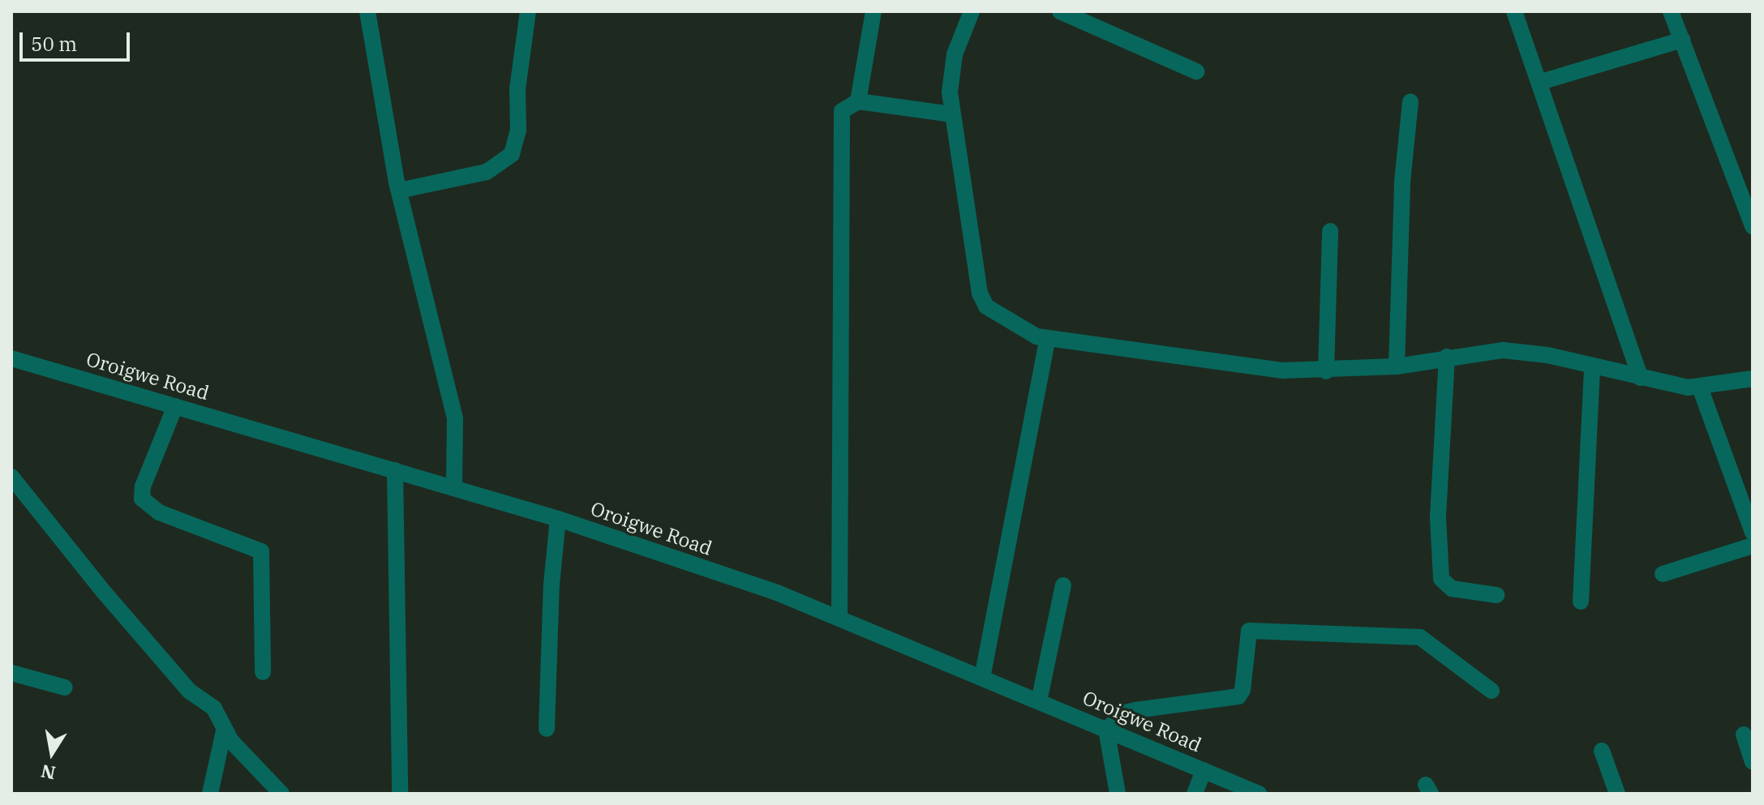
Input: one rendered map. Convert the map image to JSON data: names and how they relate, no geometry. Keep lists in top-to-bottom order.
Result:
{
  "streets": {
    "street": ["Oroigwe Road"]
  },
  "scale_bar": "50 m",
  "north": "bottom"
}
